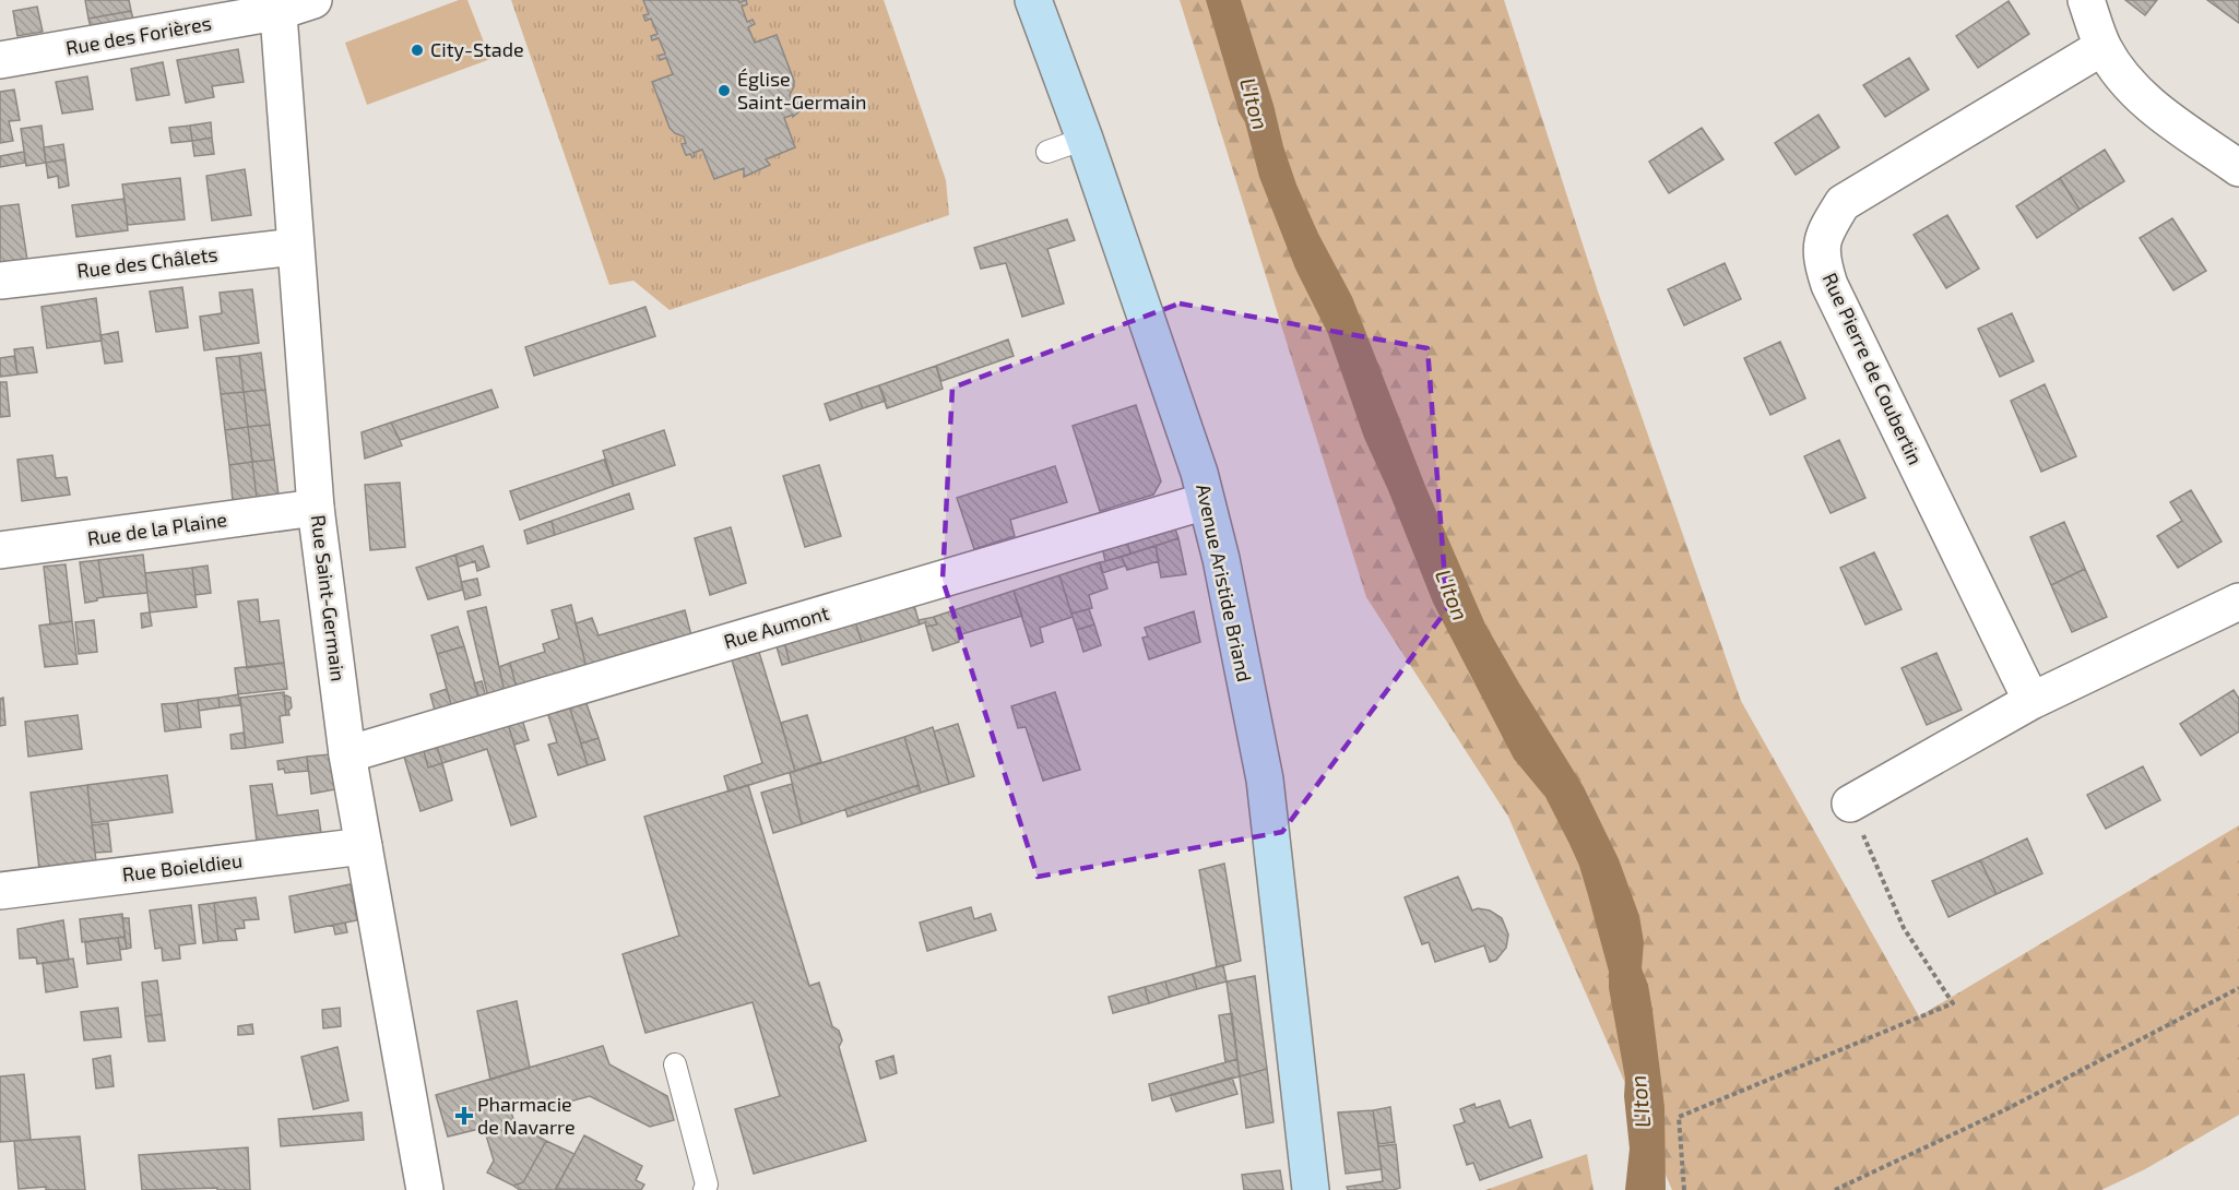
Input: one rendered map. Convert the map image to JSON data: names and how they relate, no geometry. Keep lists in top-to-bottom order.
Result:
{
  "streets": {
    "main road": ["Avenue Aristide Briand"],
    "street": [
      "Rue des Forières",
      "Rue des Châlets",
      "Rue Pierre de Coubertin",
      "Rue de la Plaine",
      "Rue Saint-Germain",
      "Rue Aumont",
      "Rue Boieldieu"
    ]
  },
  "crossings": [
    ["Rue des Forières", "Rue Saint-Germain"],
    ["Rue des Châlets", "Rue Saint-Germain"],
    ["Rue de la Plaine", "Rue Saint-Germain"],
    ["Avenue Aristide Briand", "Rue Aumont"],
    ["Rue Saint-Germain", "Rue Aumont"],
    ["Rue Saint-Germain", "Rue Boieldieu"]
  ],
  "water": ["L'Iton"],
  "places": {
    "other": ["City-Stade", "Église Saint-Germain"],
    "health": ["Pharmacie de Navarre"]
  }
}
